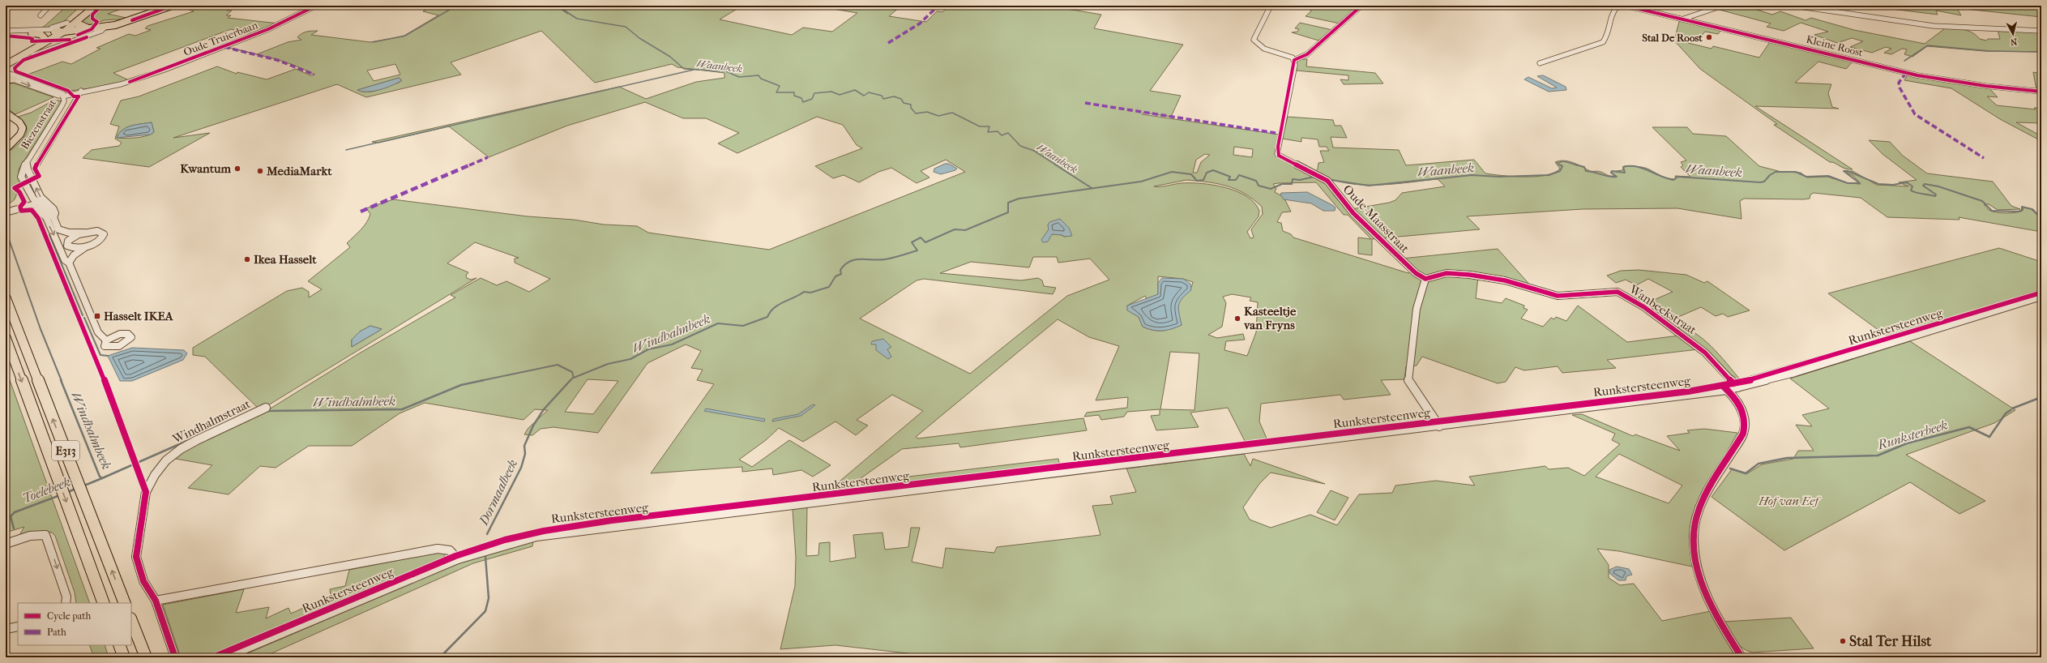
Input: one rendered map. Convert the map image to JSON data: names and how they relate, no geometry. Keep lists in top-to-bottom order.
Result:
{
  "streets": {
    "highway": ["E313"],
    "street": [
      "Oude Truierbaan",
      "Kleine Roost",
      "Biezenstraat",
      "Oude-Maasstraat",
      "Wanbeekstraat",
      "Runkstersteenweg",
      "Windhalmstraat"
    ]
  },
  "crossings": [
    ["Oude Truierbaan", "Biezenstraat"],
    ["Oude-Maasstraat", "Wanbeekstraat"],
    ["Wanbeekstraat", "Runkstersteenweg"],
    ["Runkstersteenweg", "Windhalmstraat"]
  ],
  "water": [
    "Waanbeek",
    "Windhalmbeek",
    "Runksterbeek",
    "Toelebeek",
    "Dormaalbeek"
  ],
  "parks": ["Hof van Eef"],
  "places": {
    "other": [
      "Stal De Roost",
      "Kwantum",
      "MediaMarkt",
      "Ikea Hasselt",
      "Kasteeltje van Fryns",
      "Stal Ter Hilst"
    ],
    "transit": ["Hasselt IKEA"]
  },
  "legend": ["Cycle path", "Path"],
  "north": "bottom"
}
